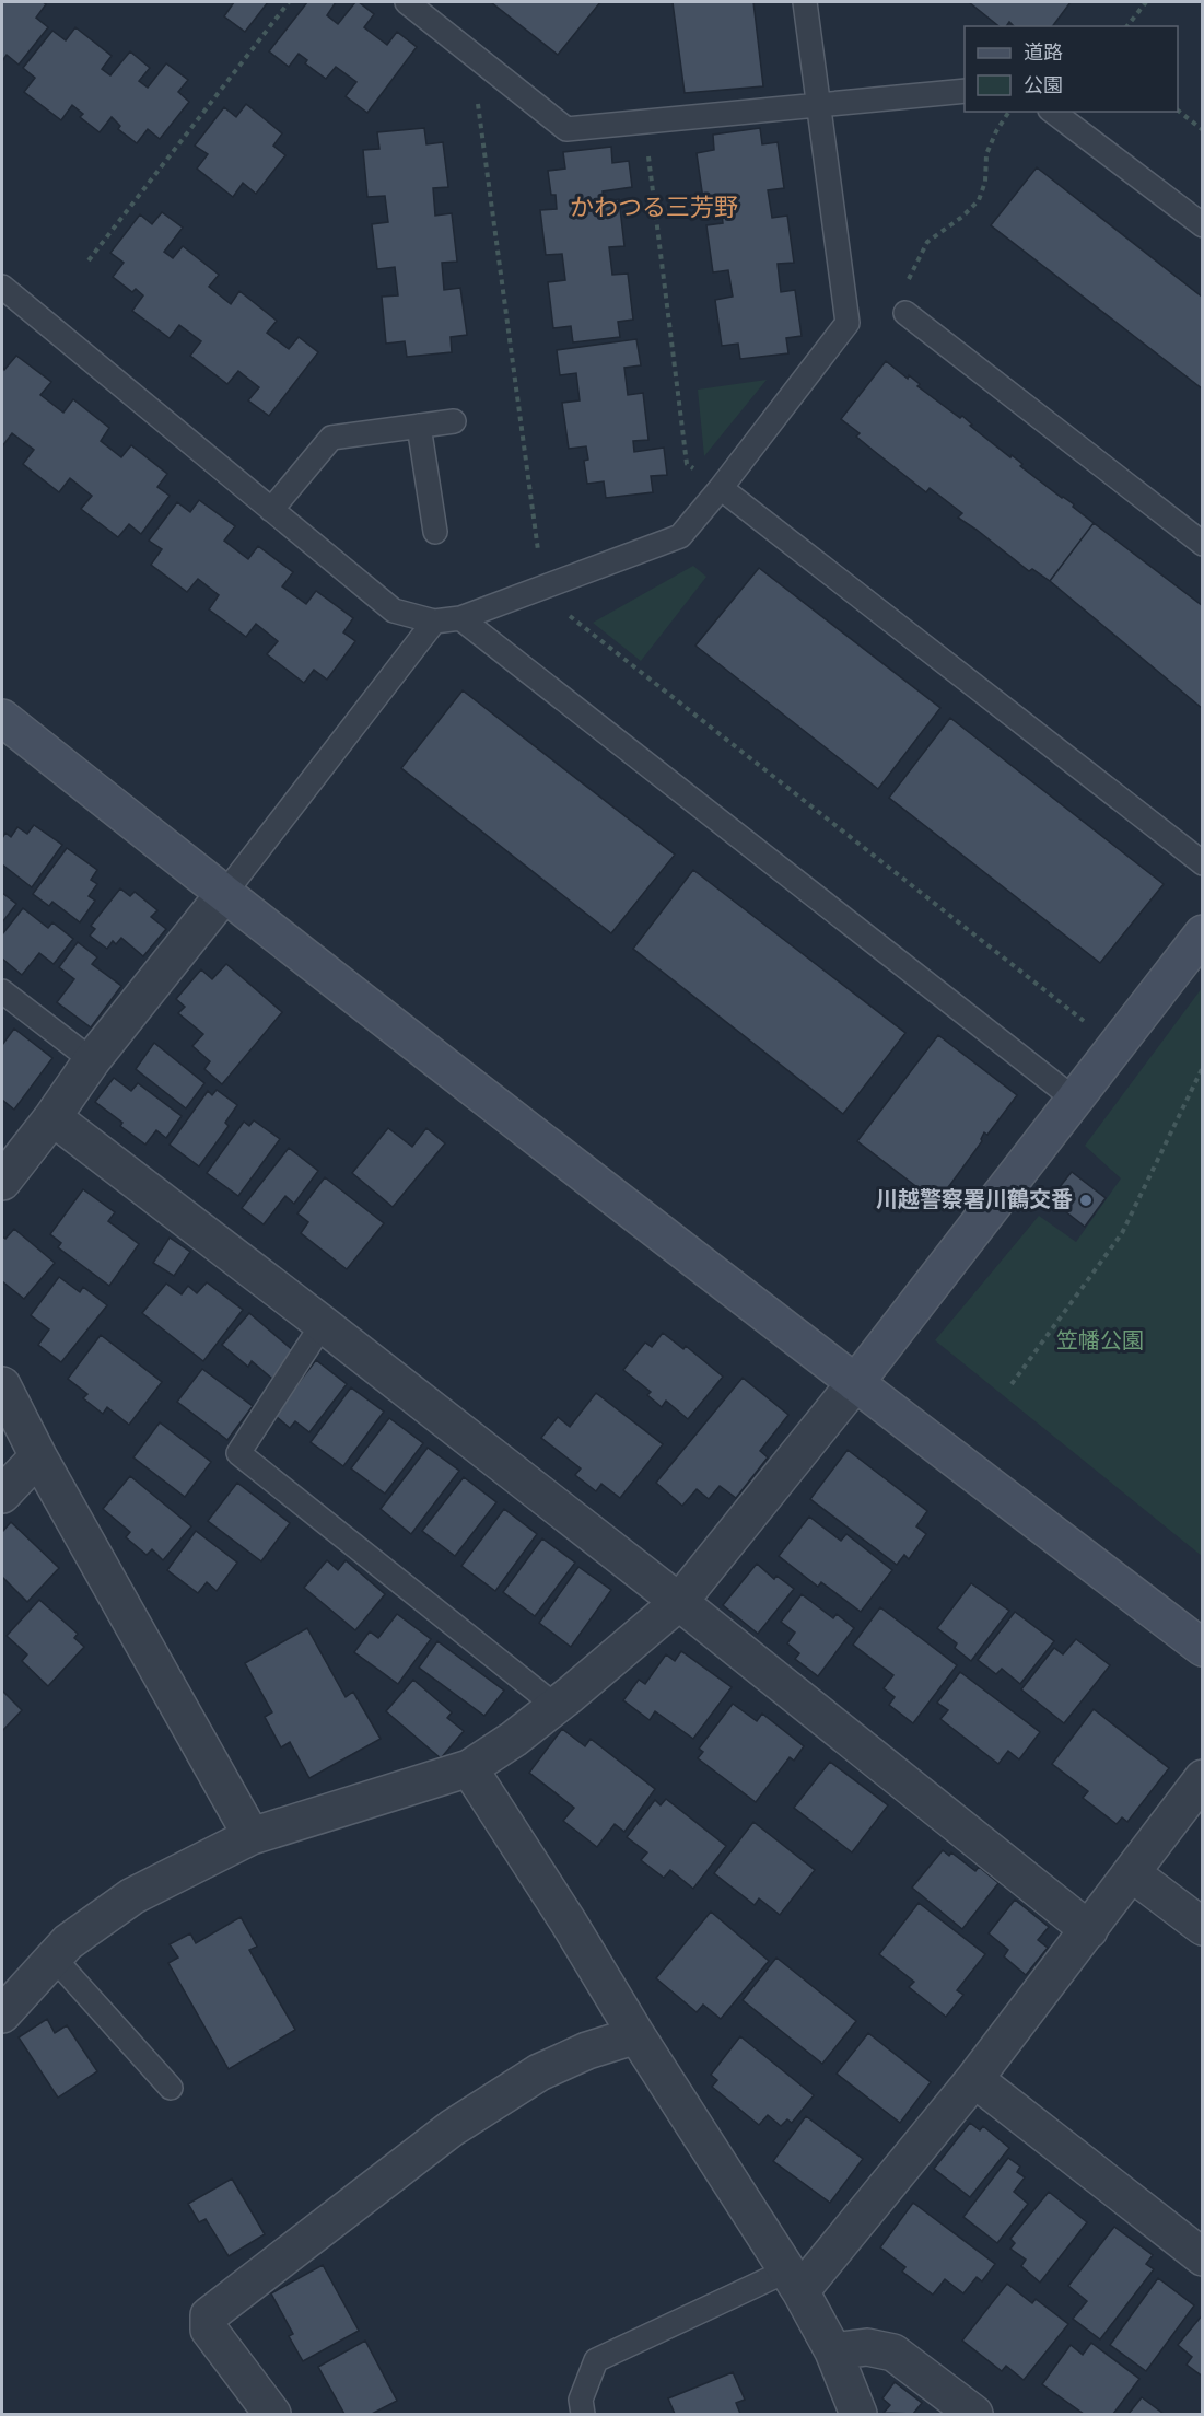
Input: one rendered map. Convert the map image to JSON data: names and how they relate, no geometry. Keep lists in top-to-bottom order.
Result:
{
  "districts": ["かわつる三芳野"],
  "parks": ["笠幡公園"],
  "places": ["川越警察署川鶴交番"],
  "legend": ["道路", "公園"]
}
